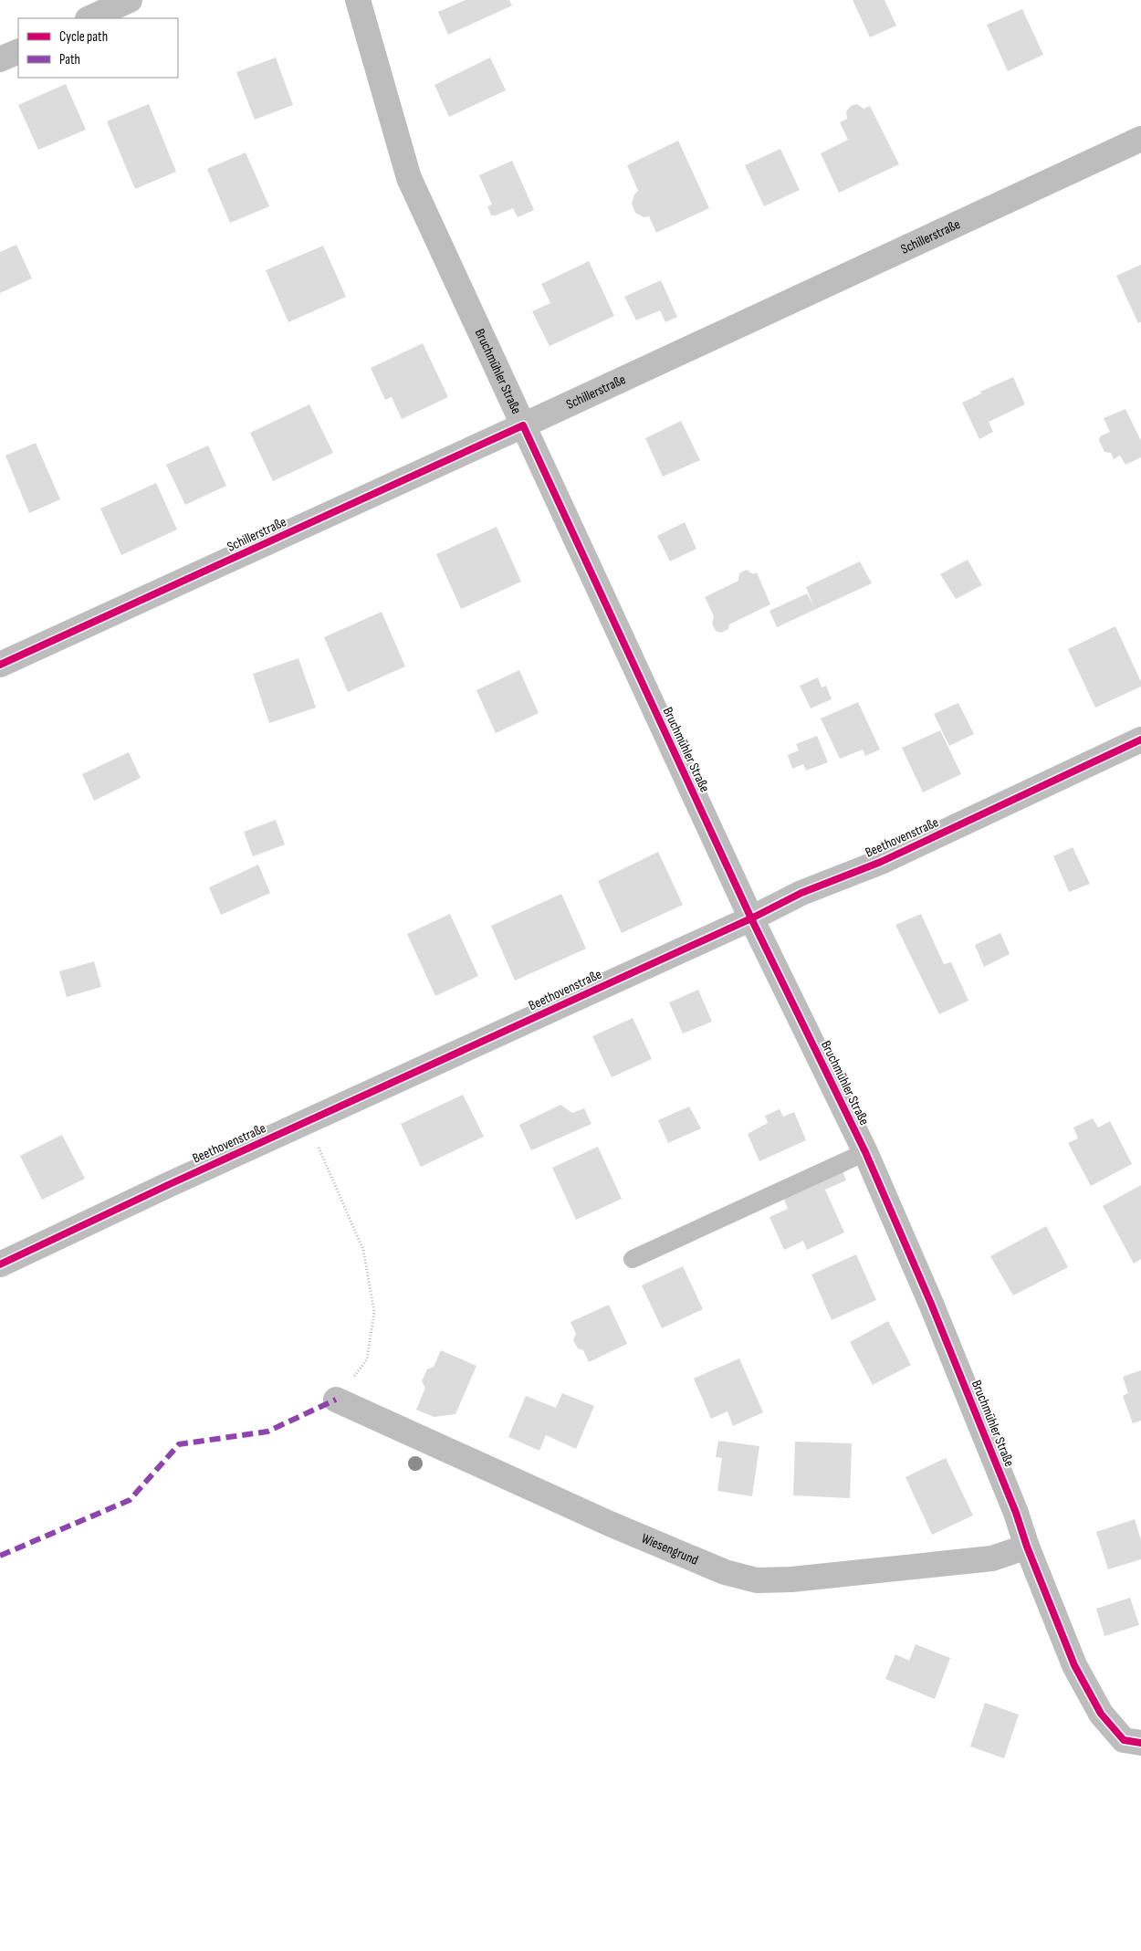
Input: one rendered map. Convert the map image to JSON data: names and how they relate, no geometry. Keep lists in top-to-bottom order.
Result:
{
  "streets": {
    "street": [
      "Schillerstraße",
      "Bruchmühler Straße",
      "Beethovenstraße",
      "Wiesengrund"
    ]
  },
  "crossings": [
    ["Schillerstraße", "Bruchmühler Straße"],
    ["Bruchmühler Straße", "Beethovenstraße"],
    ["Bruchmühler Straße", "Wiesengrund"]
  ],
  "legend": ["Cycle path", "Path"]
}
